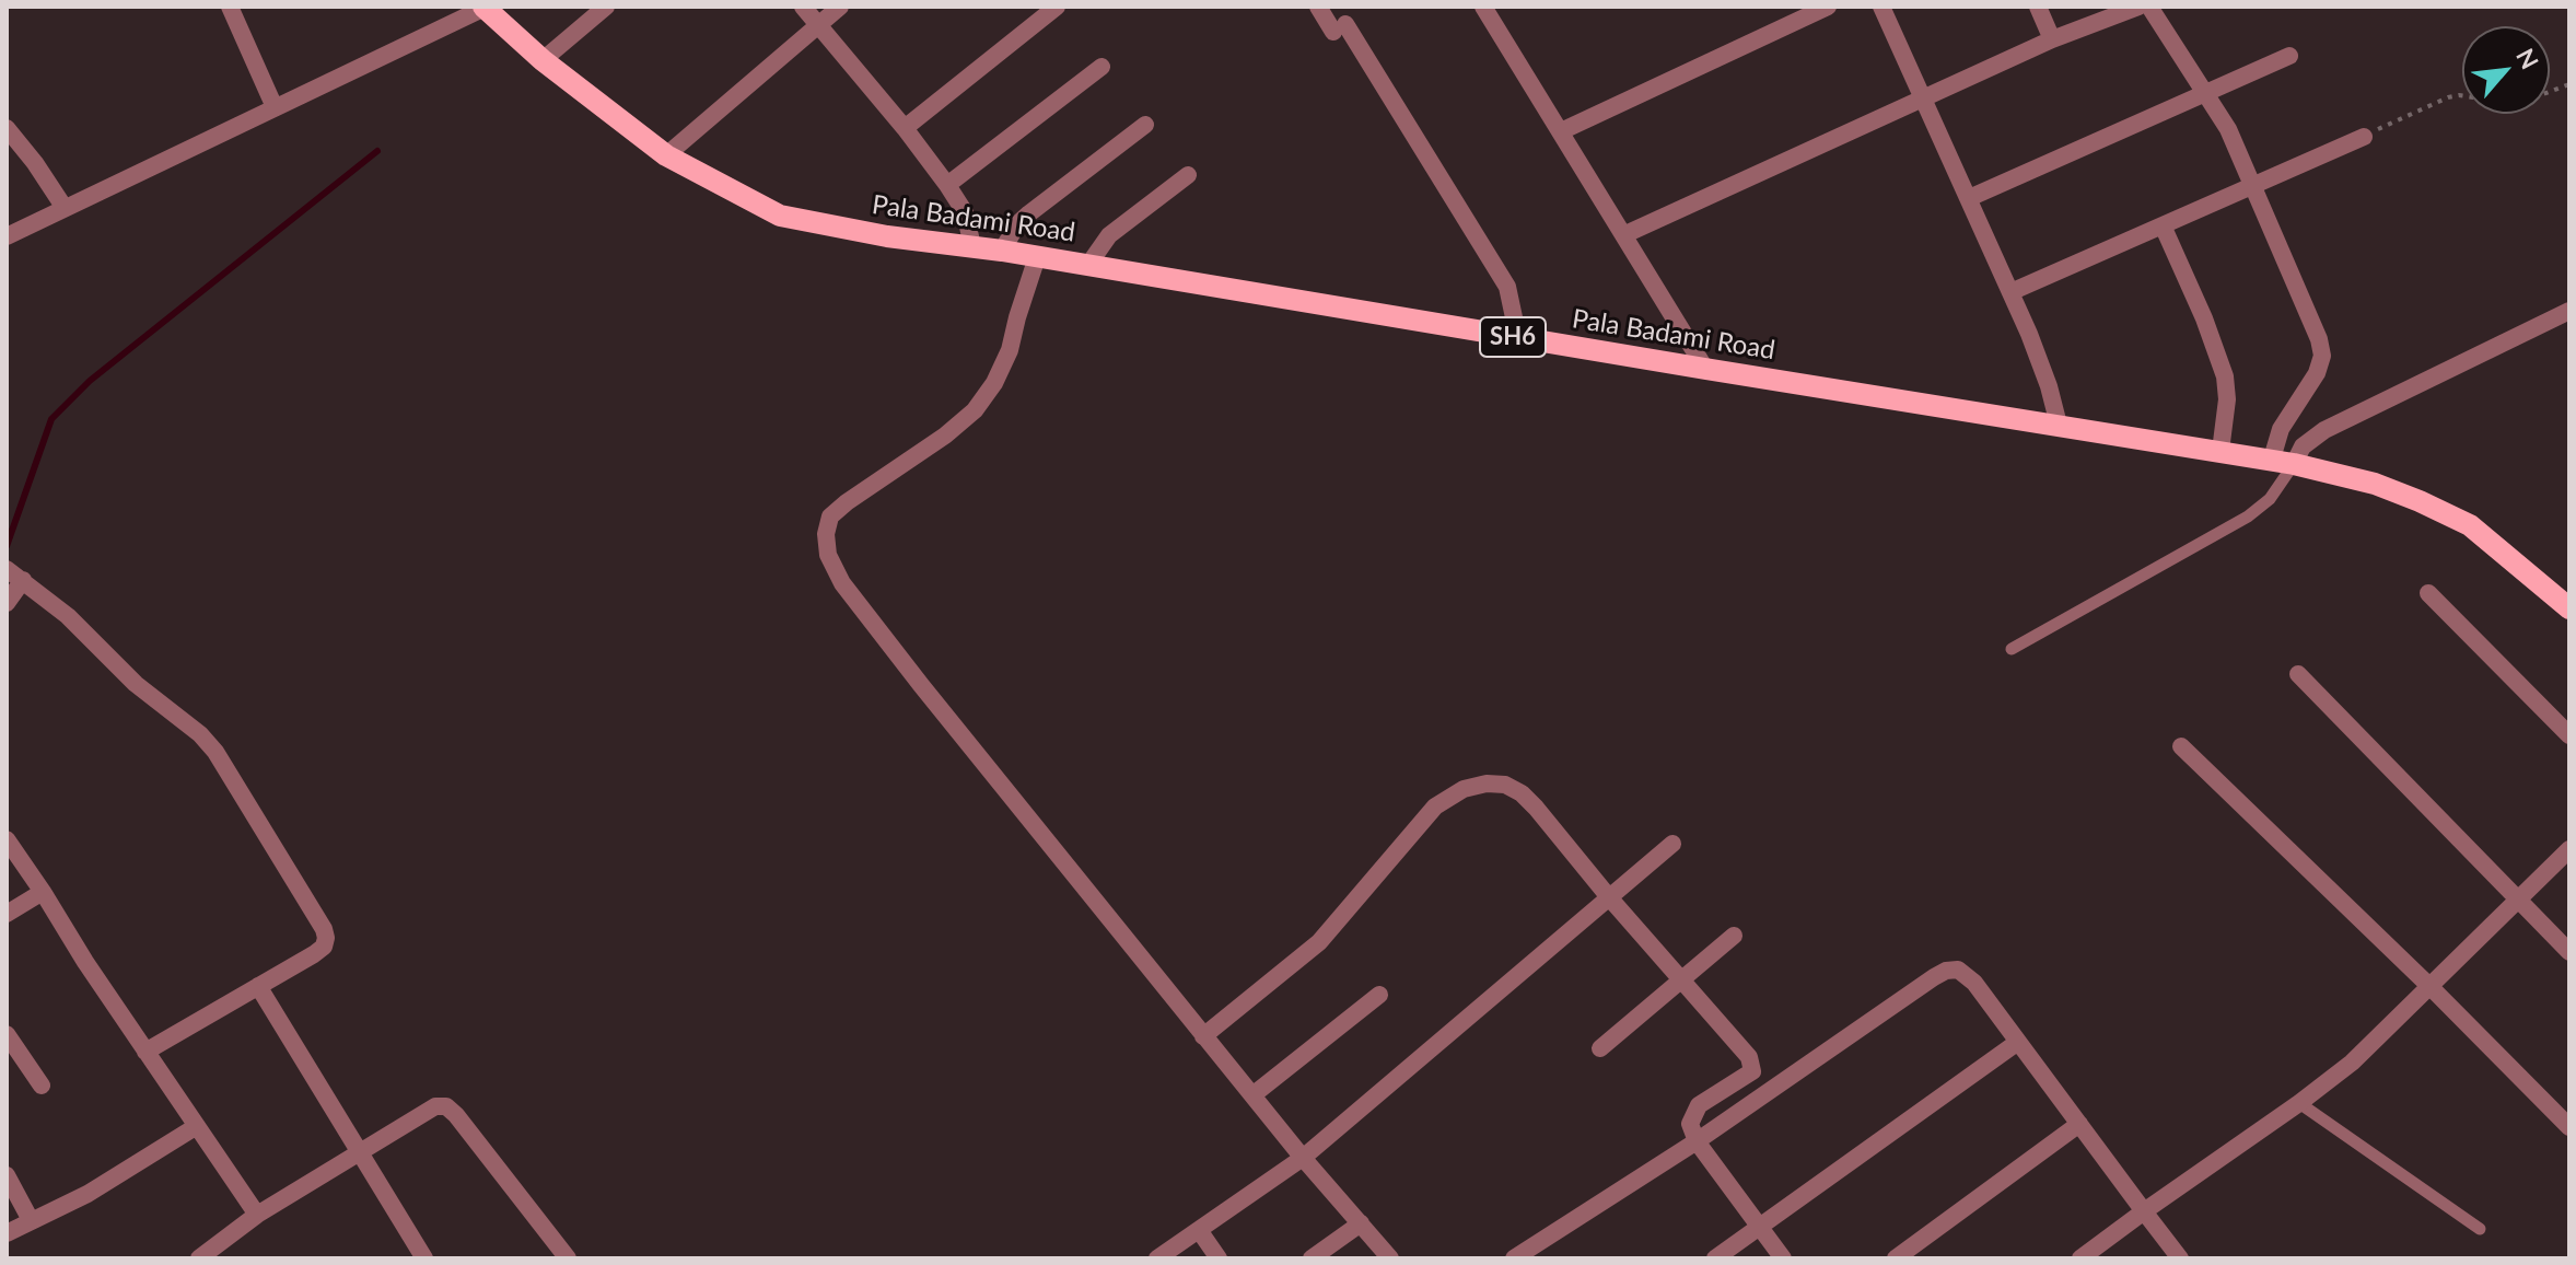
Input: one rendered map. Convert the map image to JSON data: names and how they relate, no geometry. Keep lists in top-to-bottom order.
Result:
{
  "streets": {
    "main road": ["Pala Badami Road", "SH6"]
  },
  "north": "top right"
}
